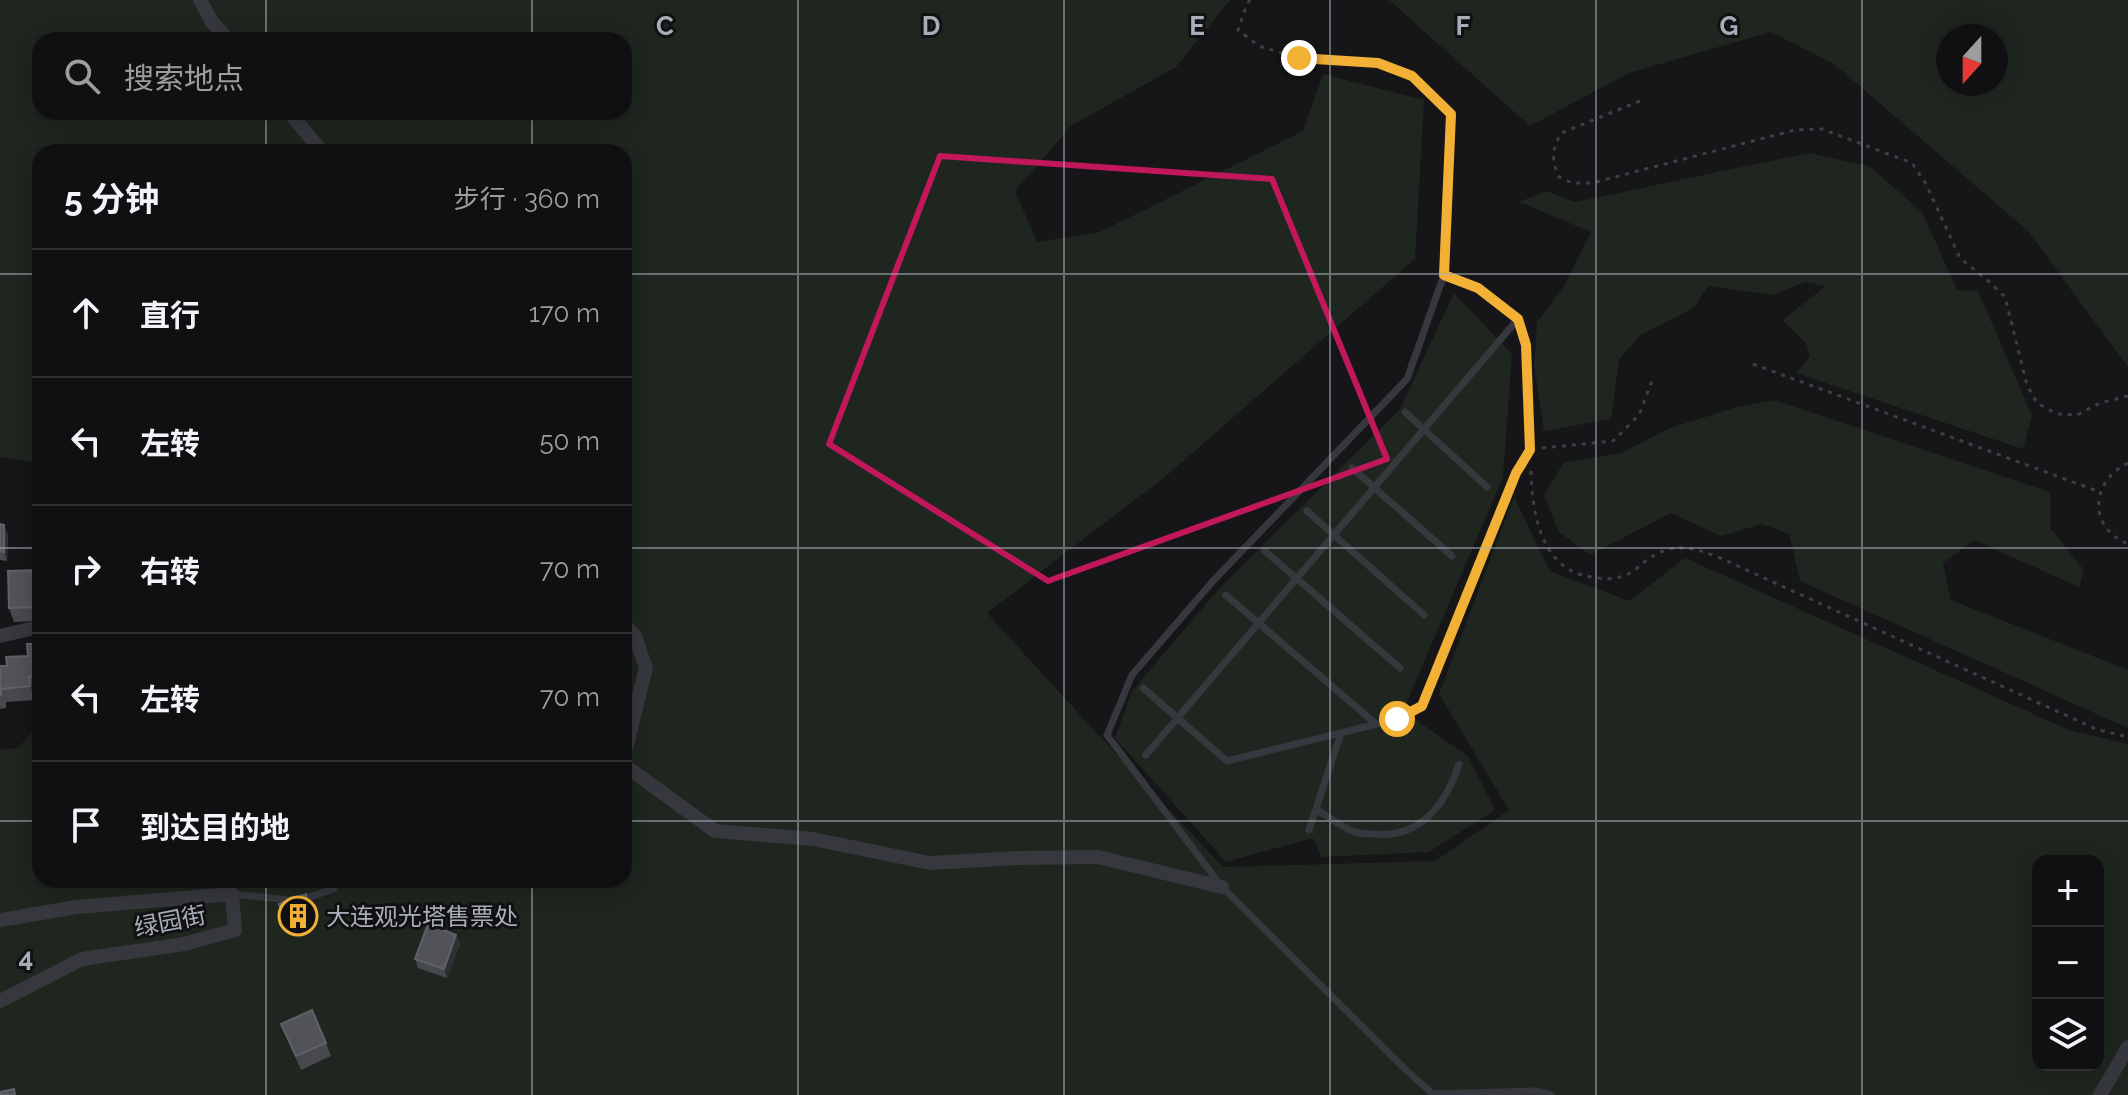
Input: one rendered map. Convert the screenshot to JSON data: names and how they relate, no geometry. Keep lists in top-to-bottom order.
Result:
{
  "streets": {
    "street": ["绿园街"]
  },
  "places": {
    "building": ["大连观光塔售票处"]
  },
  "north": "bottom",
  "page": {
    "search": "搜索地点",
    "heading": ["5 分钟", "步行 · 360 m"],
    "list": [
      ["直行", "170 m"],
      ["左转", "50 m"],
      ["右转", "70 m"],
      ["左转", "70 m"],
      "到达目的地"
    ],
    "map_buttons": ["+", "−"]
  },
  "grid": {
    "columns": [
      "C",
      "D",
      "E",
      "F",
      "G"
    ],
    "rows": ["4"]
  }
}
